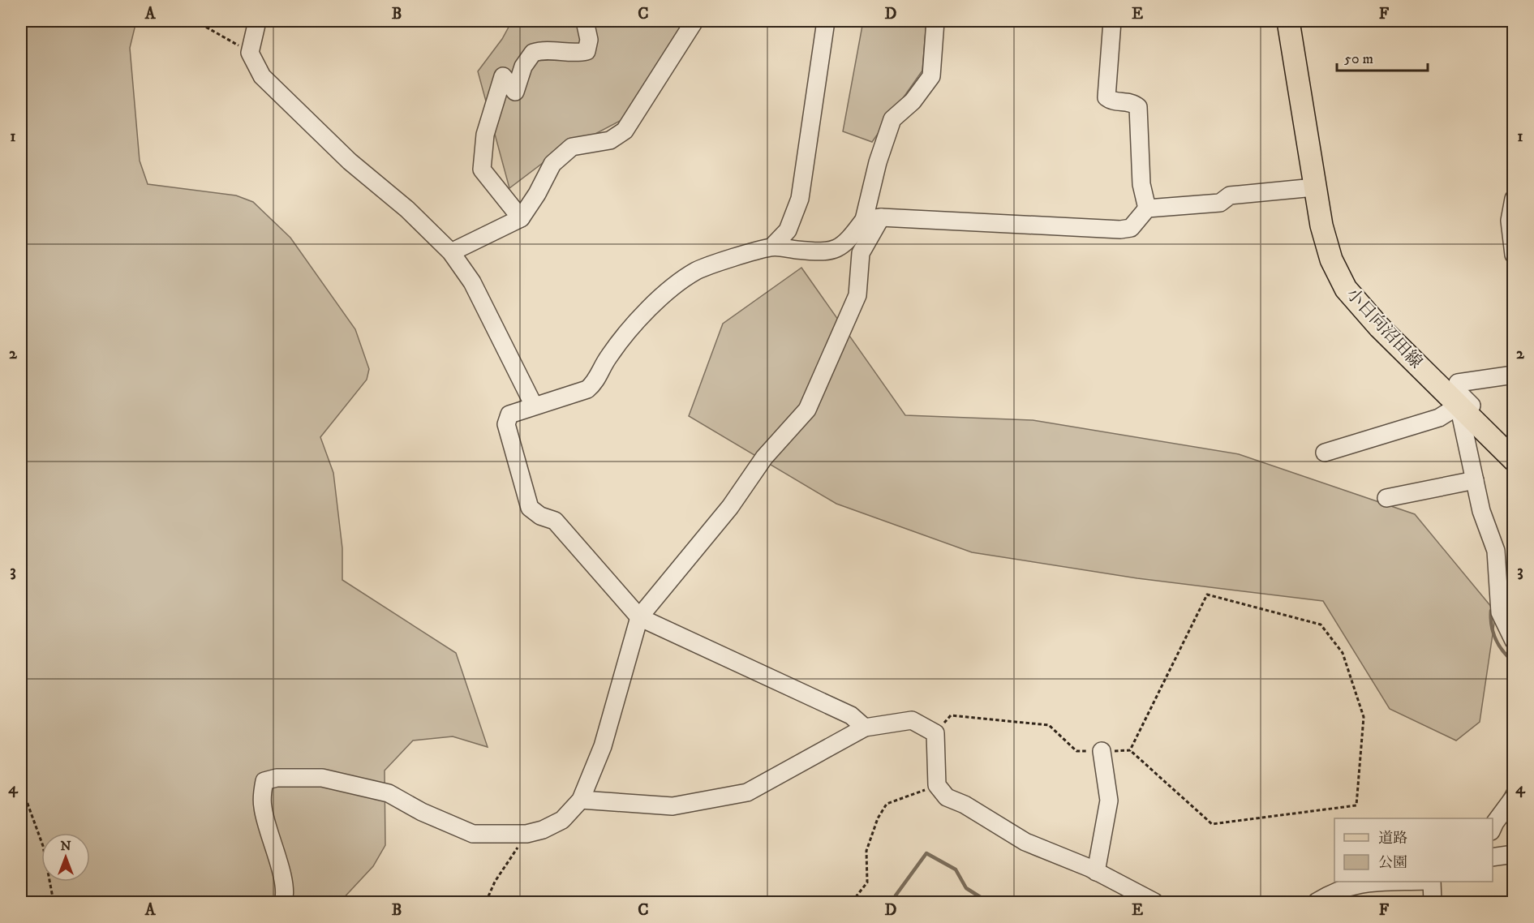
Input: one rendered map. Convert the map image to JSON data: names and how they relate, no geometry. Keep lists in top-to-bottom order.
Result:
{
  "streets": {
    "main road": ["小日向沼田線"]
  },
  "legend": ["道路", "公園"],
  "scale_bar": "50 m",
  "north": "top",
  "grid": {
    "columns": [
      "A",
      "B",
      "C",
      "D",
      "E",
      "F"
    ],
    "rows": [
      "1",
      "2",
      "3",
      "4"
    ]
  }
}
